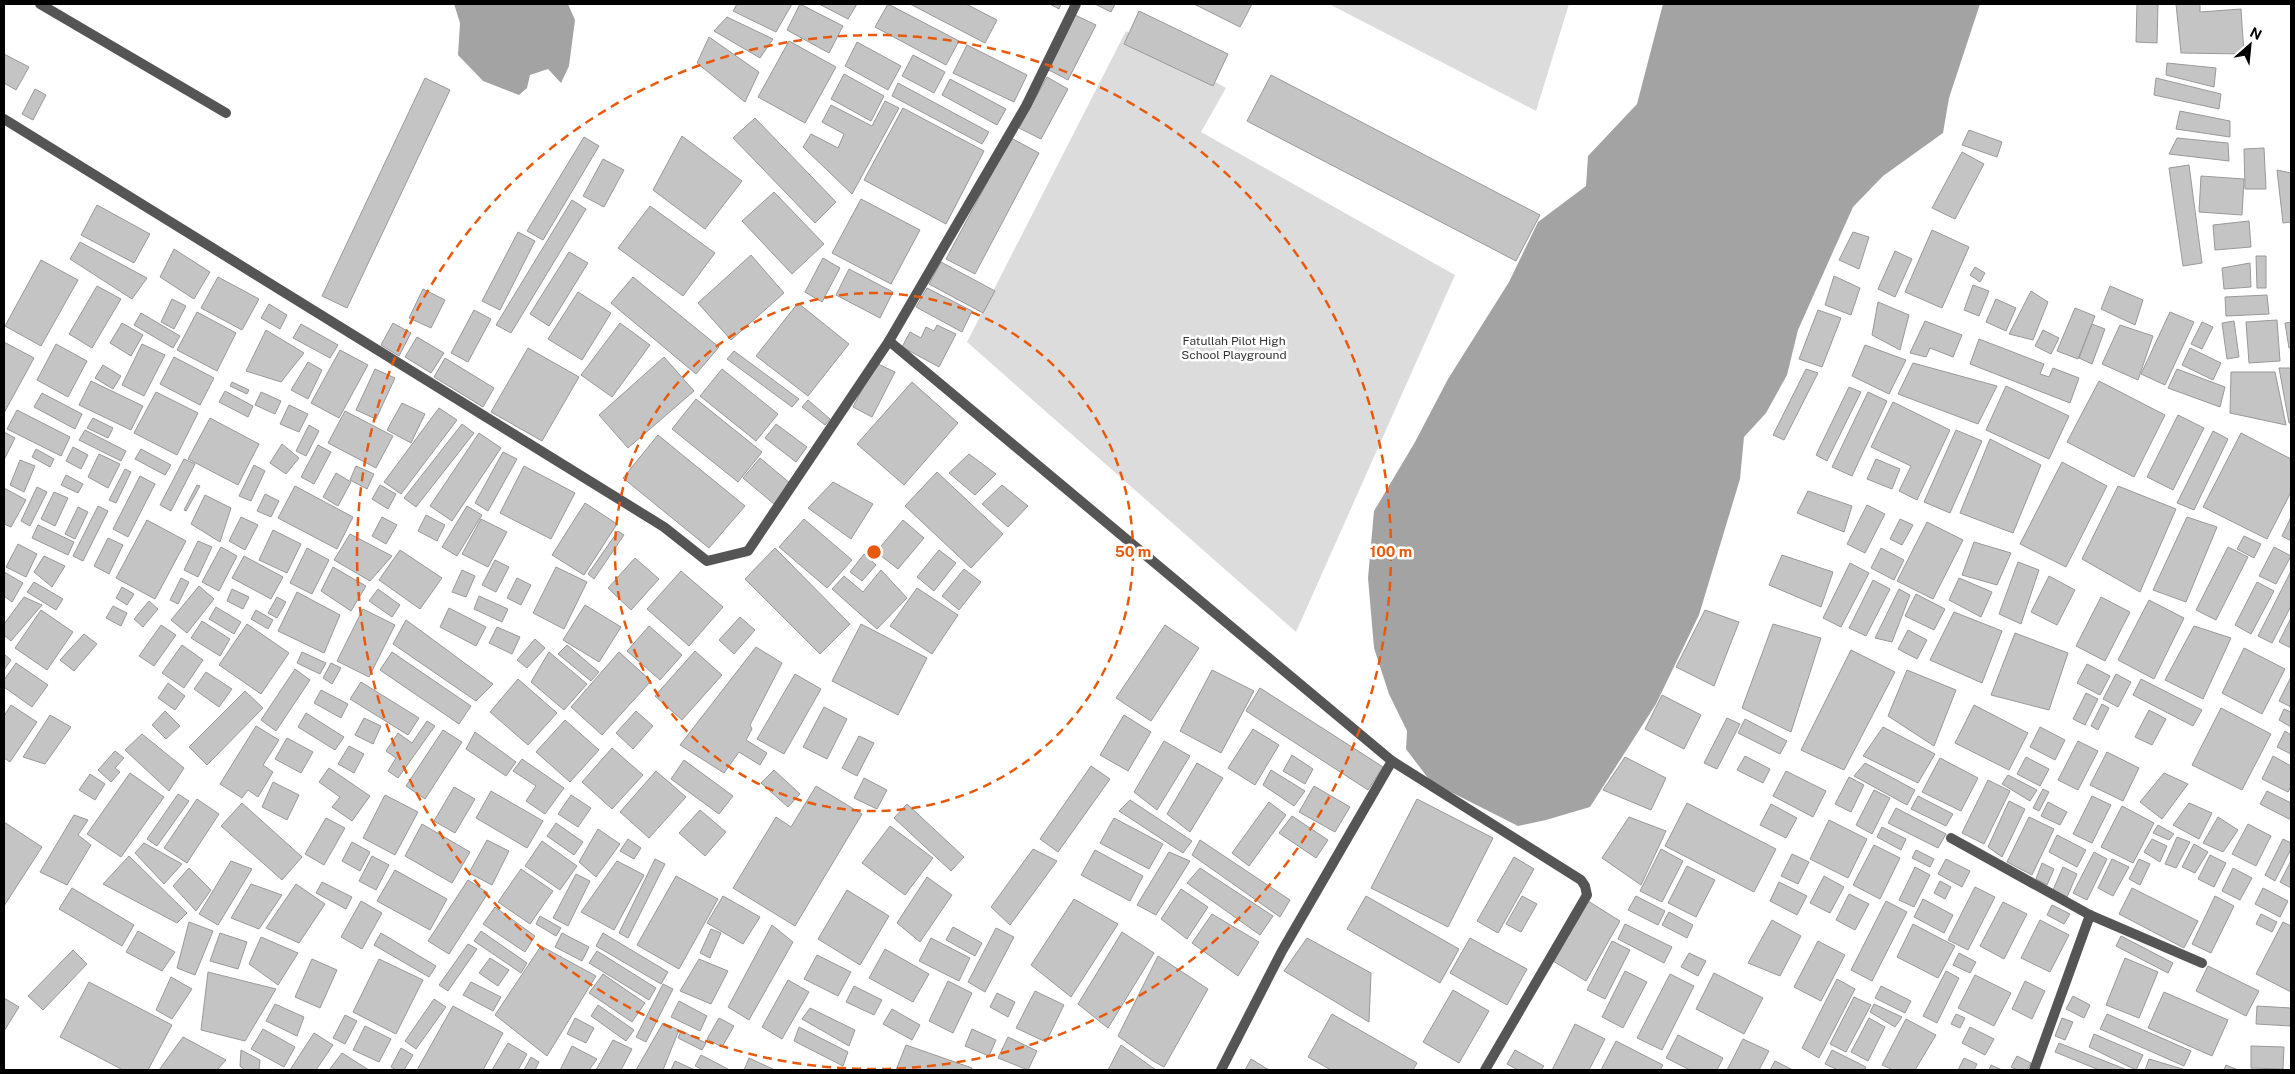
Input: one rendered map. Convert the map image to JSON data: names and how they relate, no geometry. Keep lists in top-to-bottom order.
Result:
{
  "parks": ["Fatullah Pilot High School Playground"],
  "north": "top right",
  "rings": ["50 m", "100 m"]
}
